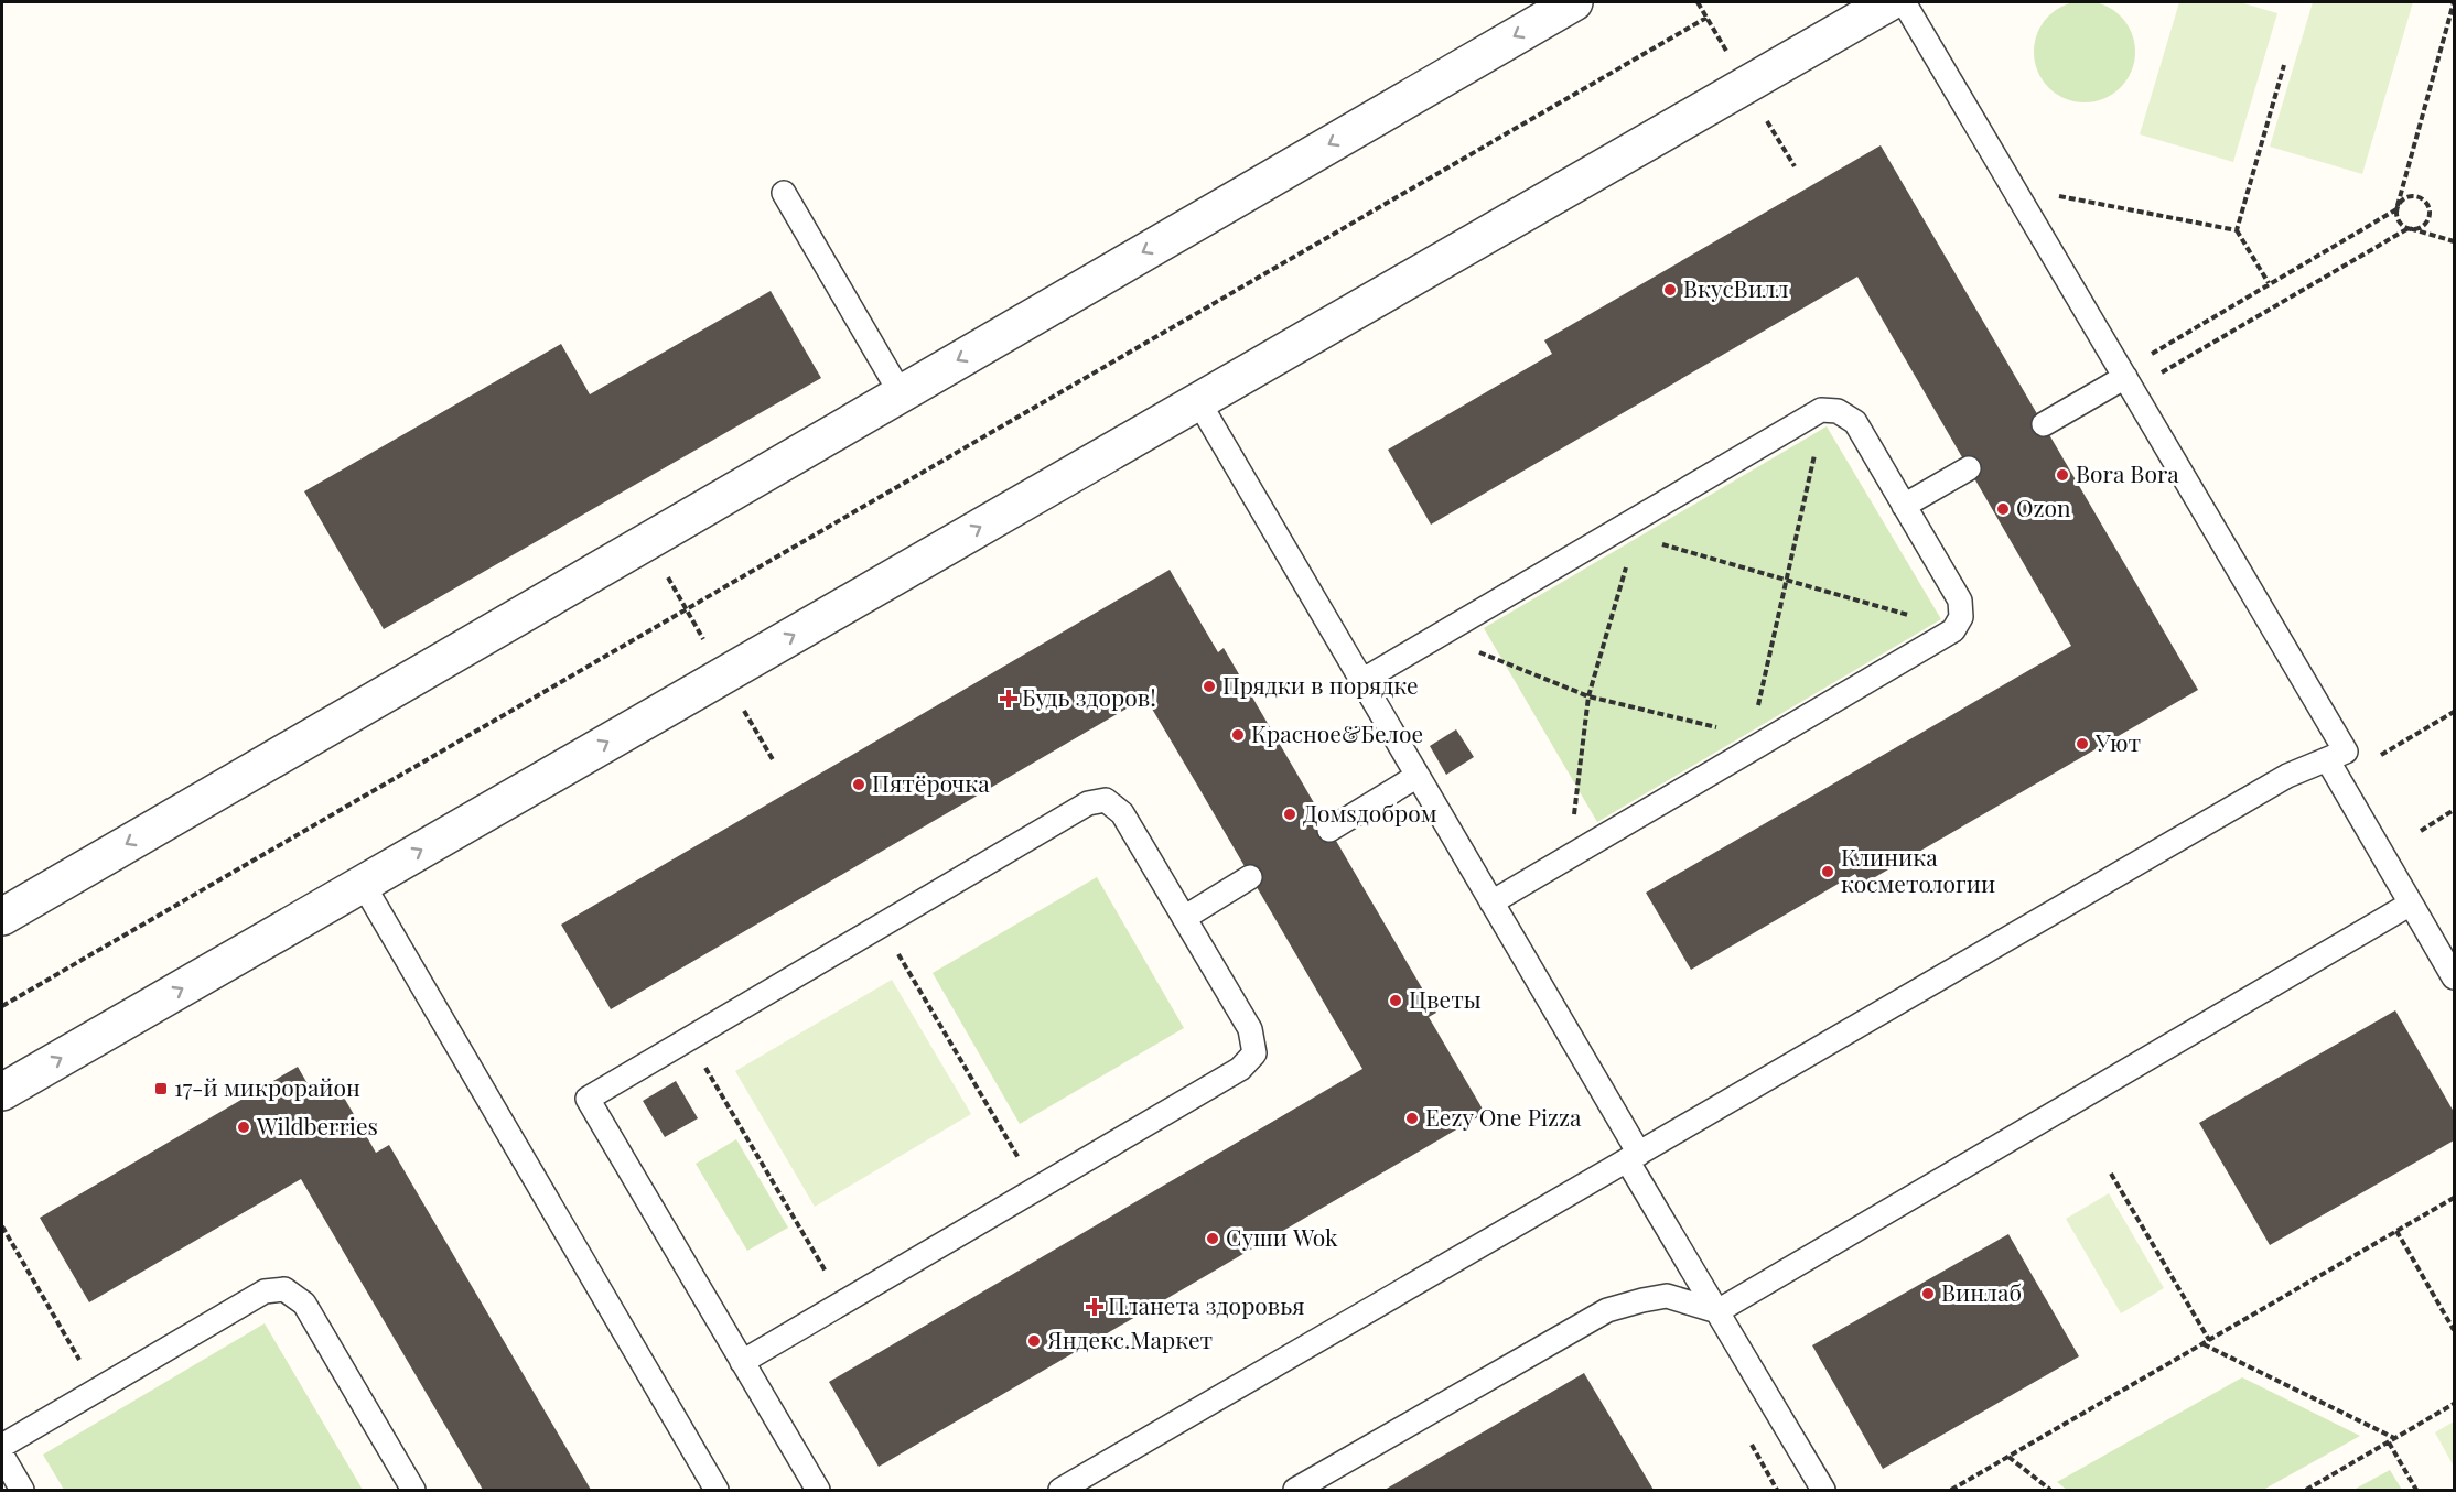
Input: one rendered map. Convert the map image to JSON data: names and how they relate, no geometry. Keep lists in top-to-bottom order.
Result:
{
  "places": {
    "other": [
      "ВкусВилл",
      "Bora Bora",
      "Ozon",
      "Прядки в порядке",
      "Красное&Белое",
      "Уют",
      "Пятёрочка",
      "Домsдобром",
      "Клиника косметологии",
      "Цветы",
      "Eezy One Pizza",
      "Wildberries",
      "Суши Wok",
      "Винлаб",
      "Яндекс.Маркет"
    ],
    "health": ["Будь здоров!", "Планета здоровья"],
    "transit": ["17-й микрорайон"]
  }
}
